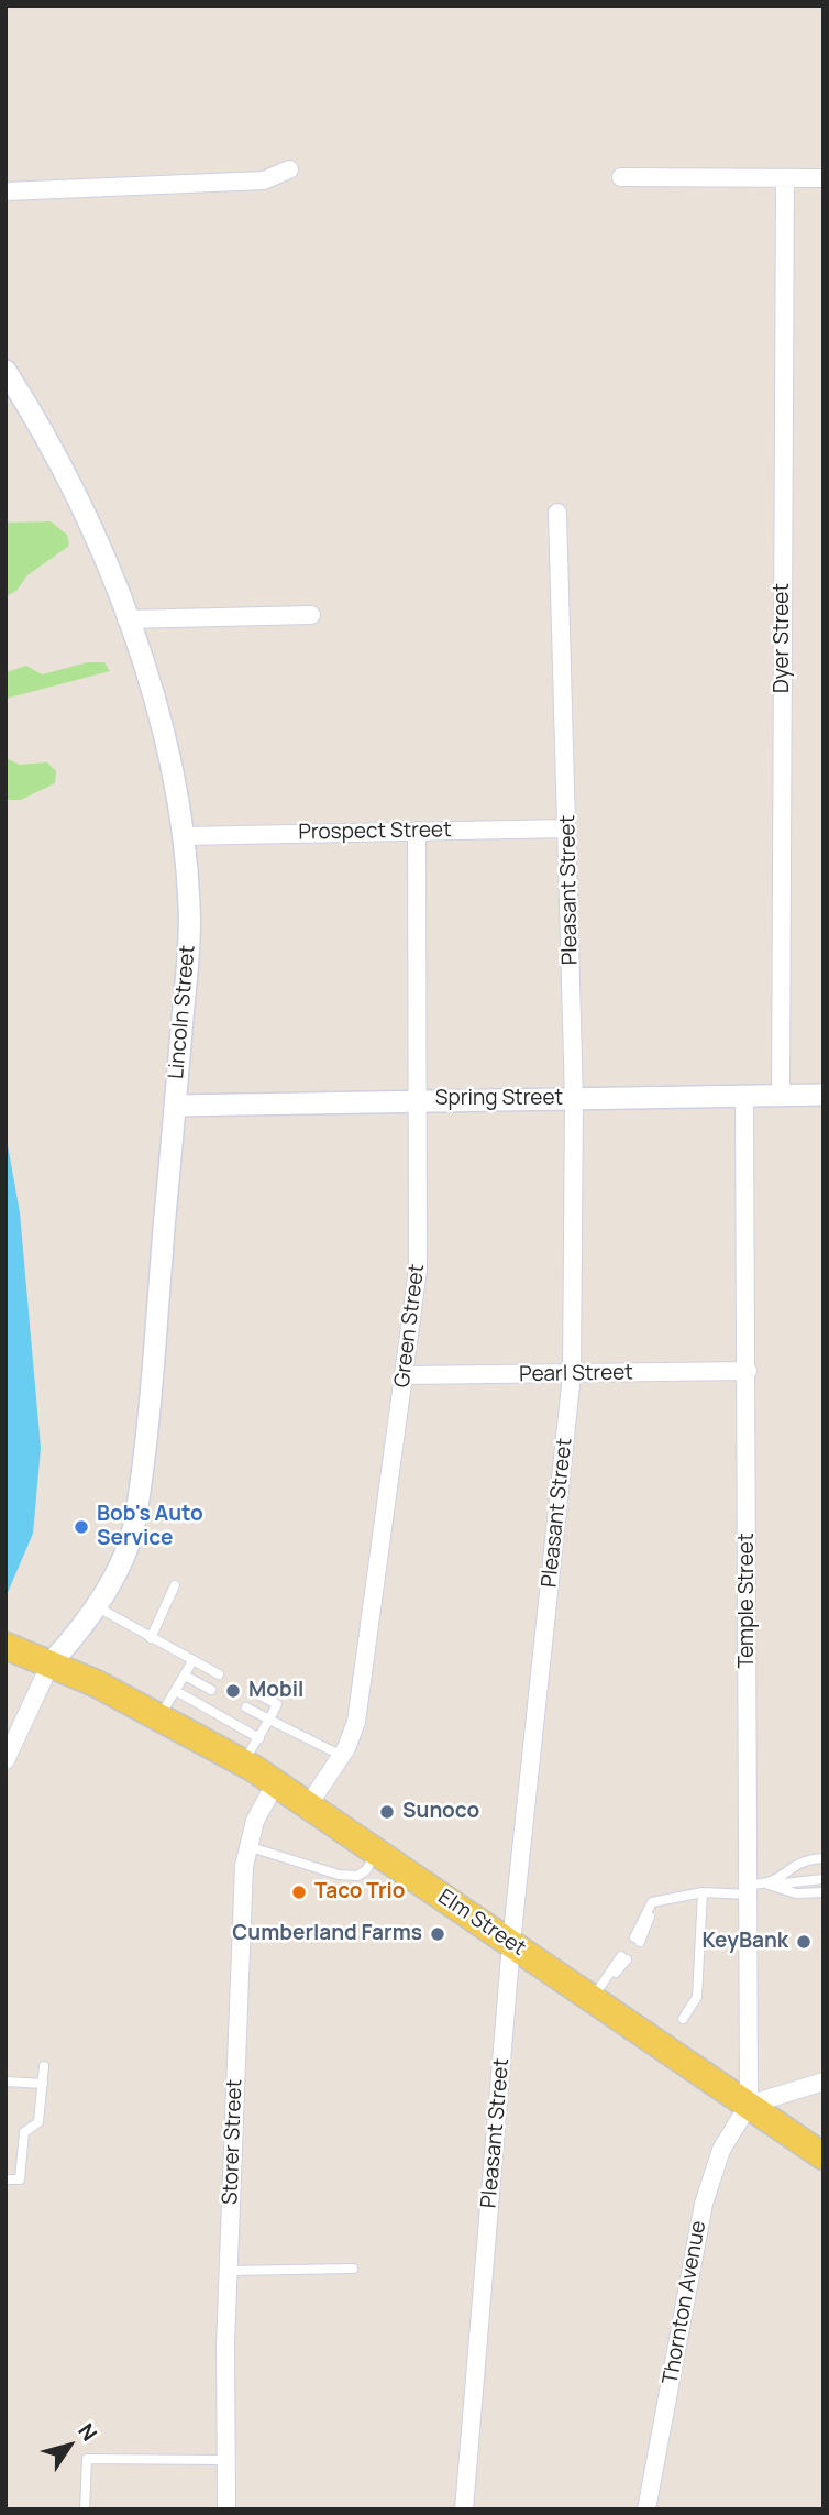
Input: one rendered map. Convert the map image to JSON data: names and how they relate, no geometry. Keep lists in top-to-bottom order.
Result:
{
  "streets": {
    "main road": ["Elm Street"],
    "street": [
      "Dyer Street",
      "Prospect Street",
      "Pleasant Street",
      "Lincoln Street",
      "Spring Street",
      "Green Street",
      "Pearl Street",
      "Temple Street",
      "Storer Street",
      "Thornton Avenue"
    ]
  },
  "crossings": [
    ["Dyer Street", "Spring Street"],
    ["Prospect Street", "Pleasant Street"],
    ["Prospect Street", "Lincoln Street"],
    ["Prospect Street", "Green Street"],
    ["Pleasant Street", "Spring Street"],
    ["Pleasant Street", "Pearl Street"],
    ["Pleasant Street", "Elm Street"],
    ["Lincoln Street", "Spring Street"],
    ["Lincoln Street", "Elm Street"],
    ["Spring Street", "Green Street"],
    ["Spring Street", "Temple Street"],
    ["Green Street", "Pearl Street"],
    ["Green Street", "Elm Street"],
    ["Pearl Street", "Temple Street"],
    ["Temple Street", "Elm Street"],
    ["Temple Street", "Thornton Avenue"],
    ["Elm Street", "Storer Street"],
    ["Elm Street", "Thornton Avenue"]
  ],
  "places": [
    "Bob's Auto Service",
    "Mobil",
    "Sunoco",
    "Taco Trio",
    "Cumberland Farms",
    "KeyBank"
  ],
  "north": "top right"
}
